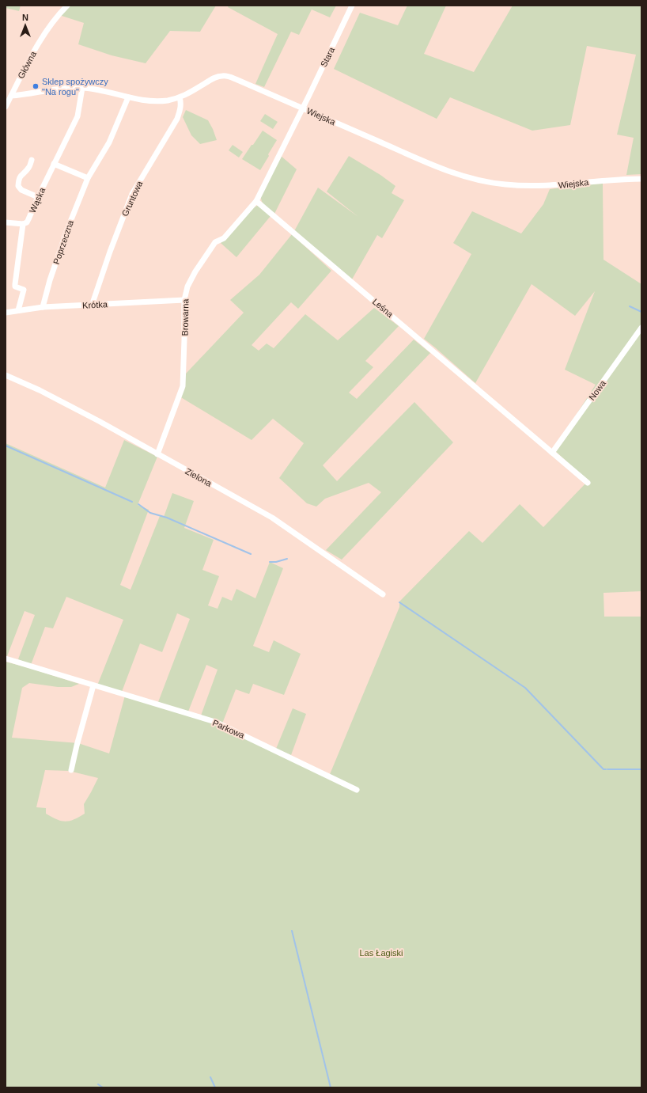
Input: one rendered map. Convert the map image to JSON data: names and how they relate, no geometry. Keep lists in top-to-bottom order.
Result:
{
  "streets": {
    "street": [
      "Stara",
      "Główna",
      "Wiejska",
      "Gruntowa",
      "Wąska",
      "Poprzeczna",
      "Krótka",
      "Leśna",
      "Browarna",
      "Nowa",
      "Zielona",
      "Parkowa"
    ]
  },
  "crossings": [
    ["Stara", "Wiejska"],
    ["Główna", "Wiejska"],
    ["Wiejska", "Gruntowa"],
    ["Wiejska", "Wąska"],
    ["Wiejska", "Poprzeczna"],
    ["Gruntowa", "Krótka"],
    ["Wąska", "Krótka"],
    ["Poprzeczna", "Krótka"],
    ["Krótka", "Browarna"],
    ["Leśna", "Browarna"],
    ["Leśna", "Nowa"],
    ["Browarna", "Zielona"]
  ],
  "parks": ["Las Łagiski"],
  "places": ["Sklep spożywczy \"Na rogu\""],
  "north": "top"
}
